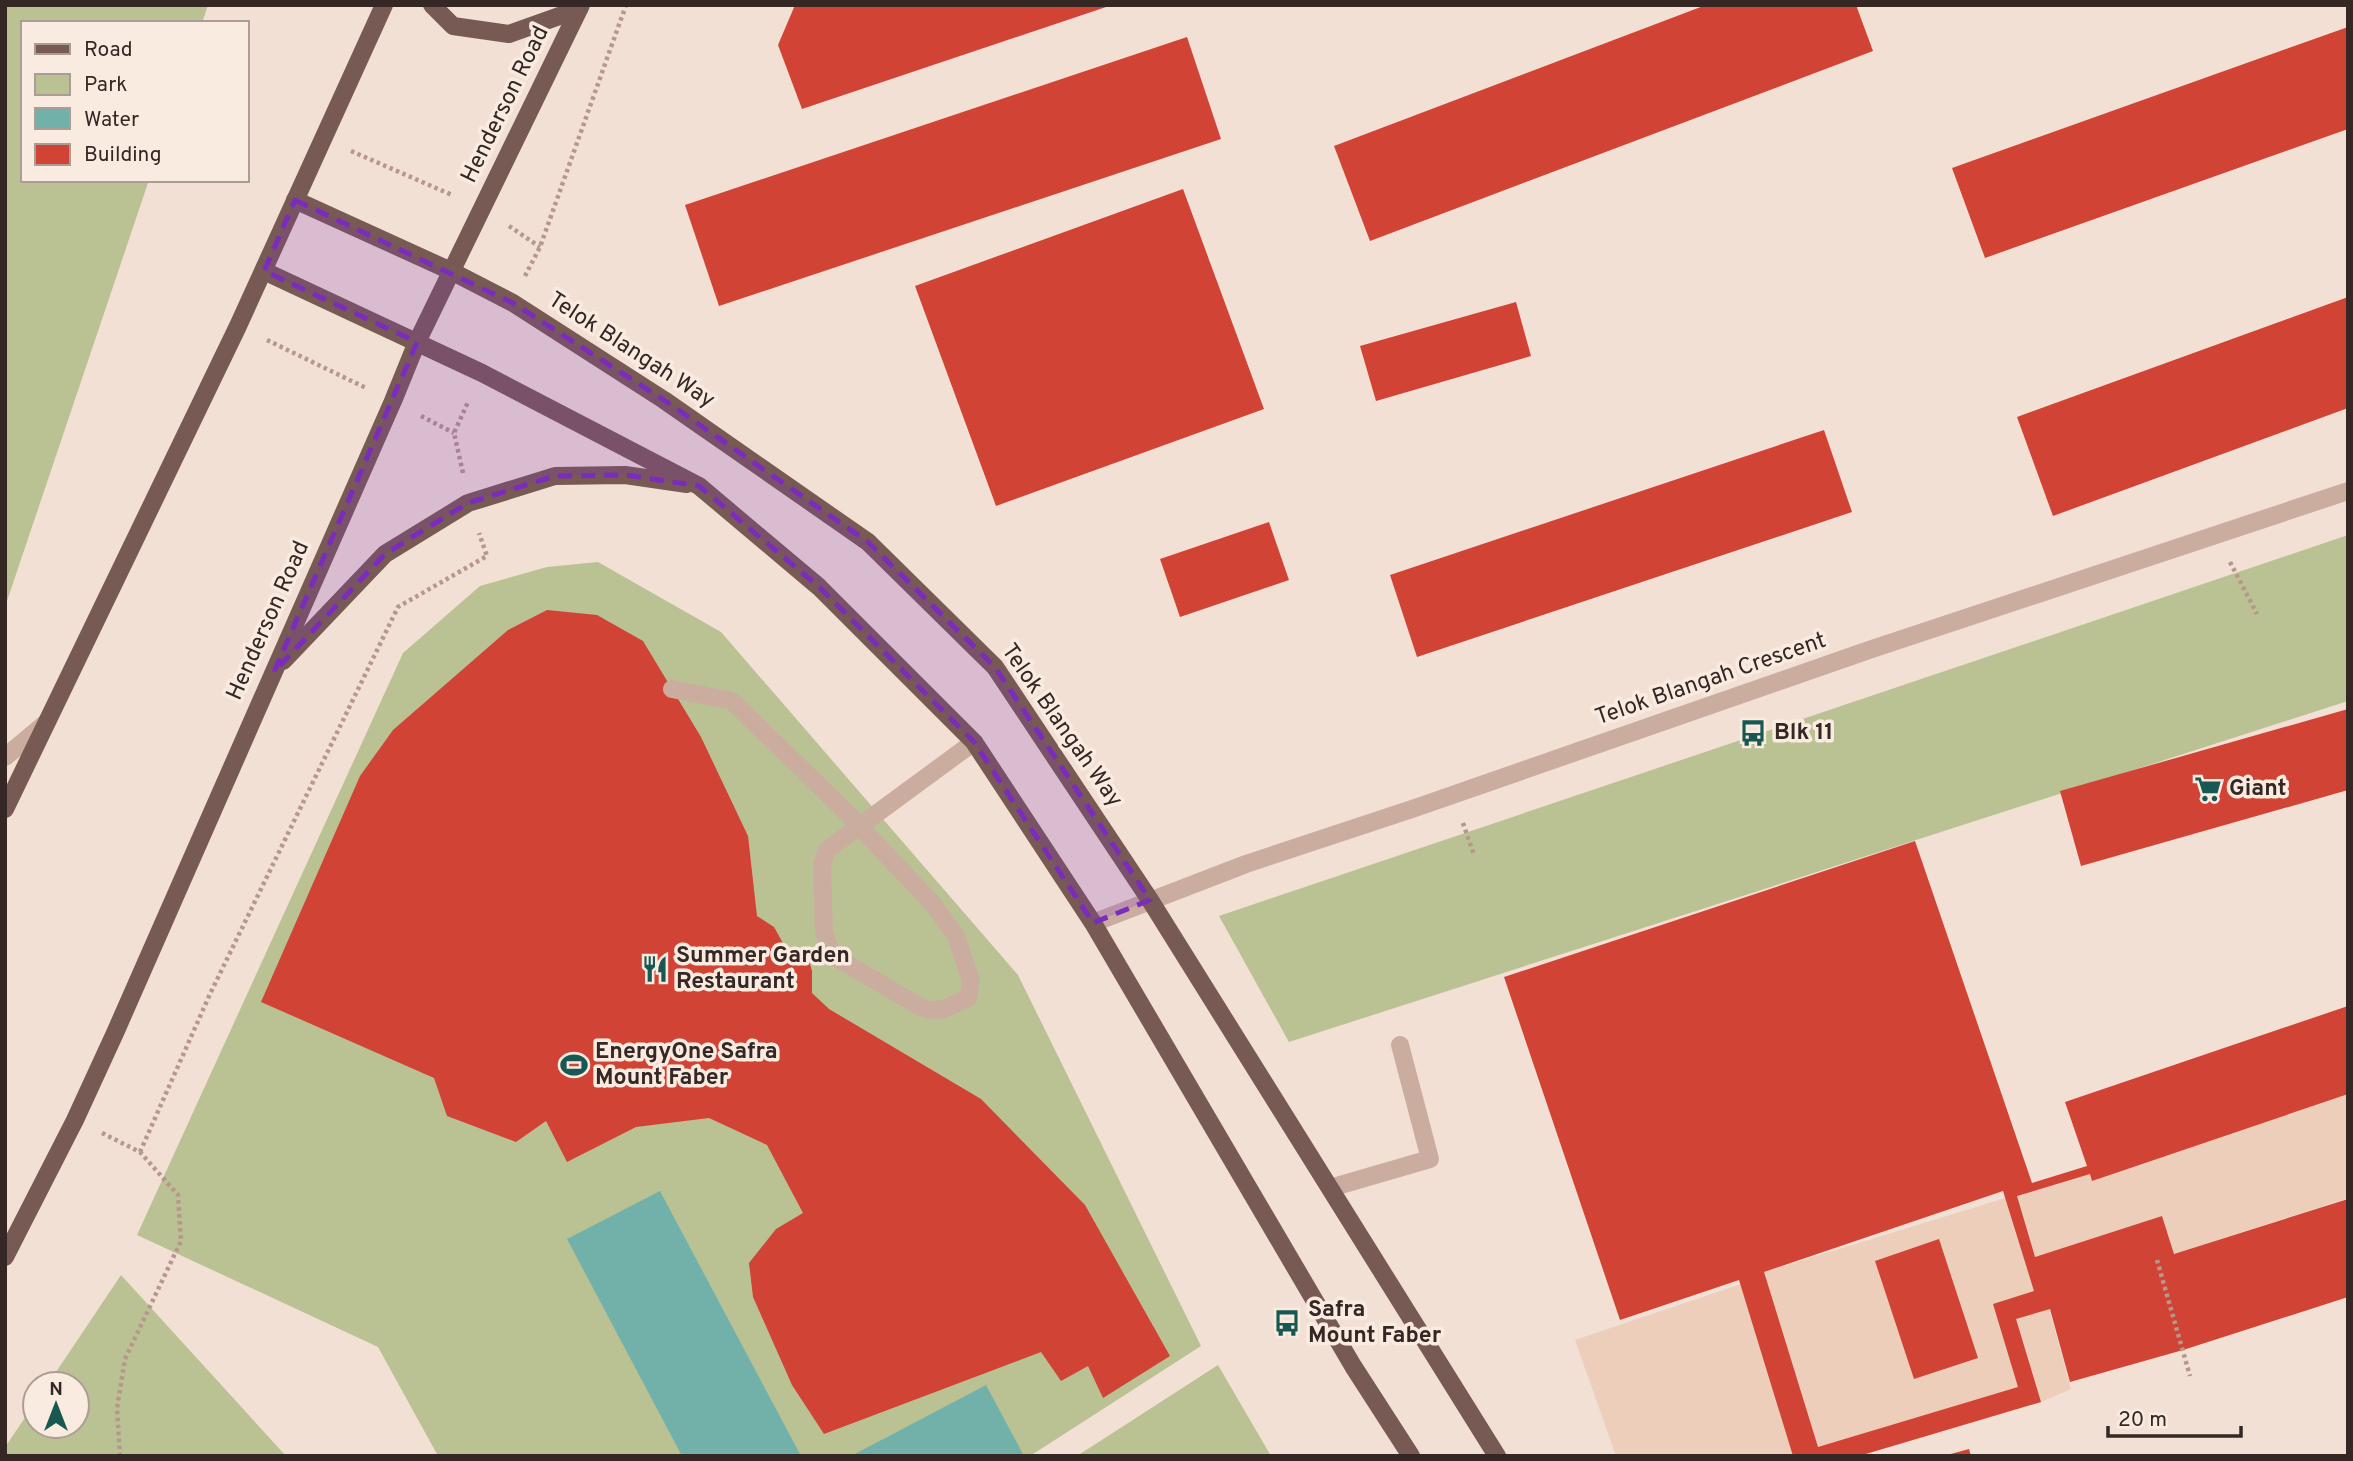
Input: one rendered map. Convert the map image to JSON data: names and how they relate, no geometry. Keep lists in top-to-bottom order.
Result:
{
  "streets": {
    "main road": ["Henderson Road", "Telok Blangah Way"],
    "street": ["Telok Blangah Crescent"]
  },
  "crossings": [
    ["Henderson Road", "Telok Blangah Way"],
    ["Telok Blangah Way", "Telok Blangah Crescent"]
  ],
  "places": {
    "bus stop": ["Blk 11", "Safra Mount Faber"],
    "supermarket": ["Giant"],
    "restaurant": ["Summer Garden Restaurant"],
    "sports": ["EnergyOne Safra Mount Faber"]
  },
  "legend": [
    "Road",
    "Park",
    "Water",
    "Building"
  ],
  "scale_bar": "20 m",
  "north": "top"
}
